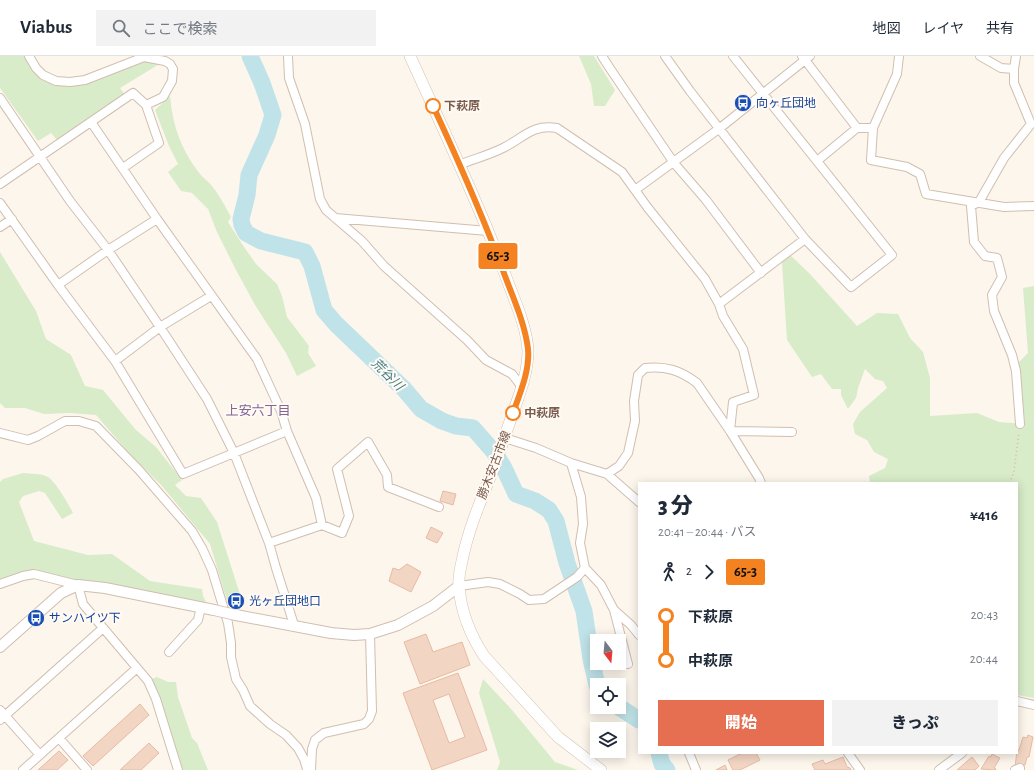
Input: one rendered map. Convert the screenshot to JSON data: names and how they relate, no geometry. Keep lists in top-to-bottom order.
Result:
{
  "streets": {
    "main road": ["勝木安古市線"]
  },
  "districts": ["上安六丁目"],
  "water": ["荒谷川"],
  "places": {
    "bus stop": ["向ヶ丘団地", "光ヶ丘団地口", "サンハイツ下"],
    "other": ["下萩原", "中萩原"]
  },
  "lines": ["bus line 65-3"],
  "north": "bottom",
  "page": {
    "header": "Viabus",
    "search": "ここで検索",
    "nav": ["地図", "レイヤ", "共有"],
    "on_map": "65-3",
    "heading": ["3 分", "20:41 – 20:44 · バス", "¥416"],
    "legs": ["2", "65-3"],
    "list": [
      {
        "name": "下萩原",
        "value": "20:43"
      },
      {
        "name": "中萩原",
        "value": "20:44"
      }
    ],
    "buttons": ["開始", "きっぷ"]
  }
}
